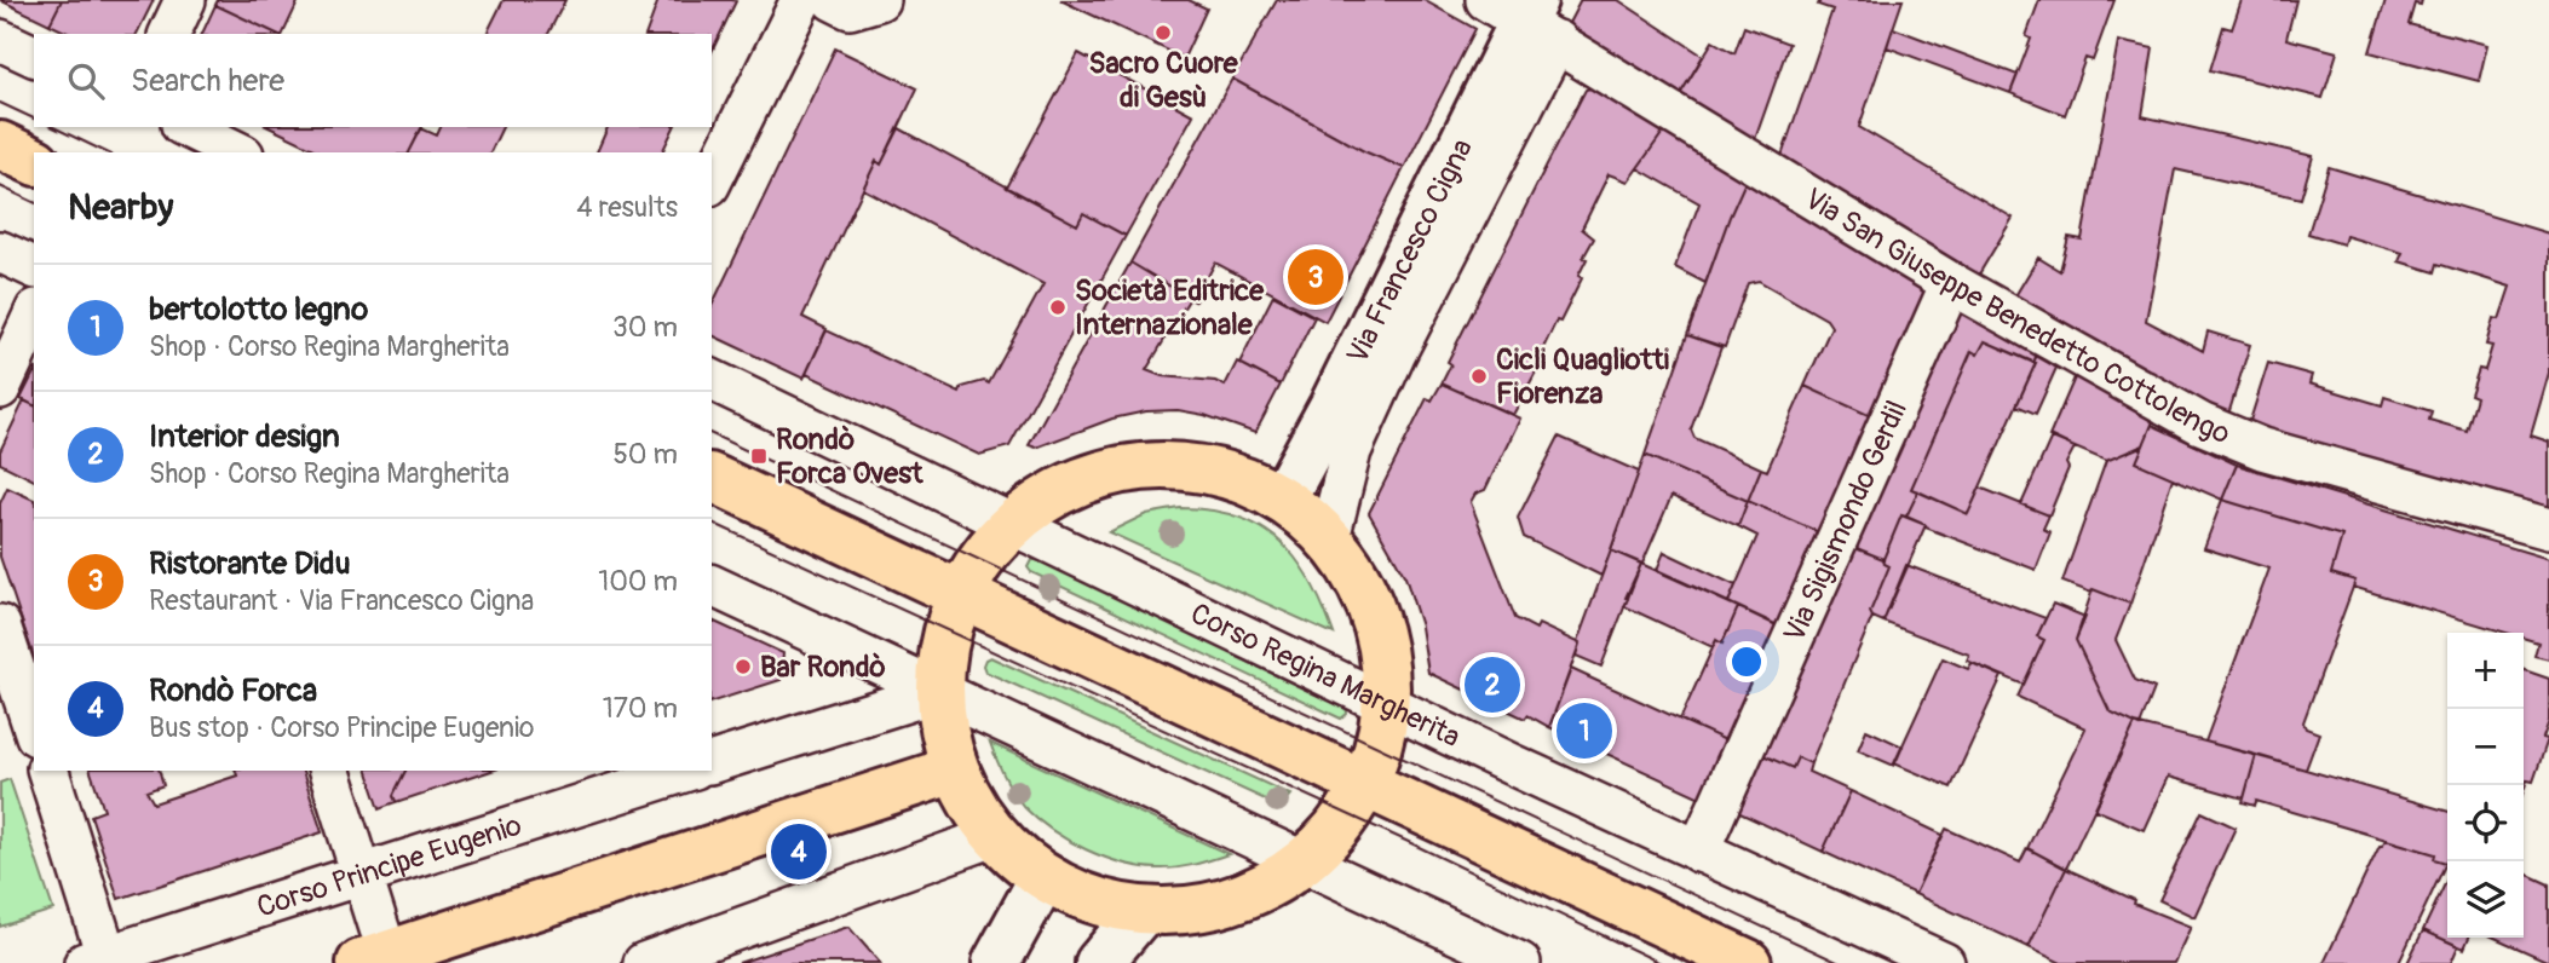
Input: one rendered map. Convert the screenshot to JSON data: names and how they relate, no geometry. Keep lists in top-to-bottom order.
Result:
{
  "streets": {
    "street": [
      "Via Francesco Cigna",
      "Via San Giuseppe Benedetto Cottolengo",
      "Via Sigismondo Gerdil",
      "Corso Regina Margherita",
      "Corso Principe Eugenio"
    ]
  },
  "crossings": [
    ["Via Francesco Cigna", "Via San Giuseppe Benedetto Cottolengo"],
    ["Via San Giuseppe Benedetto Cottolengo", "Via Sigismondo Gerdil"],
    ["Via Sigismondo Gerdil", "Corso Regina Margherita"]
  ],
  "places": {
    "other": [
      "Sacro Cuore di Gesù",
      "Società Editrice Internazionale",
      "Cicli Quagliotti Fiorenza",
      "Bar Rondò"
    ],
    "transit": ["Rondò Forca Ovest"]
  },
  "page": {
    "search": "Search here",
    "heading": ["Nearby", "4 results"],
    "pins": [
      "3",
      "2",
      "1",
      "4"
    ],
    "list": [
      {
        "mark": "1",
        "name": "bertolotto legno",
        "note": "Shop · Corso Regina Margherita",
        "value": "30 m"
      },
      {
        "mark": "2",
        "name": "Interior design",
        "note": "Shop · Corso Regina Margherita",
        "value": "50 m"
      },
      {
        "mark": "3",
        "name": "Ristorante Didu",
        "note": "Restaurant · Via Francesco Cigna",
        "value": "100 m"
      },
      {
        "mark": "4",
        "name": "Rondò Forca",
        "note": "Bus stop · Corso Principe Eugenio",
        "value": "170 m"
      }
    ],
    "map_buttons": ["+", "−"]
  }
}
